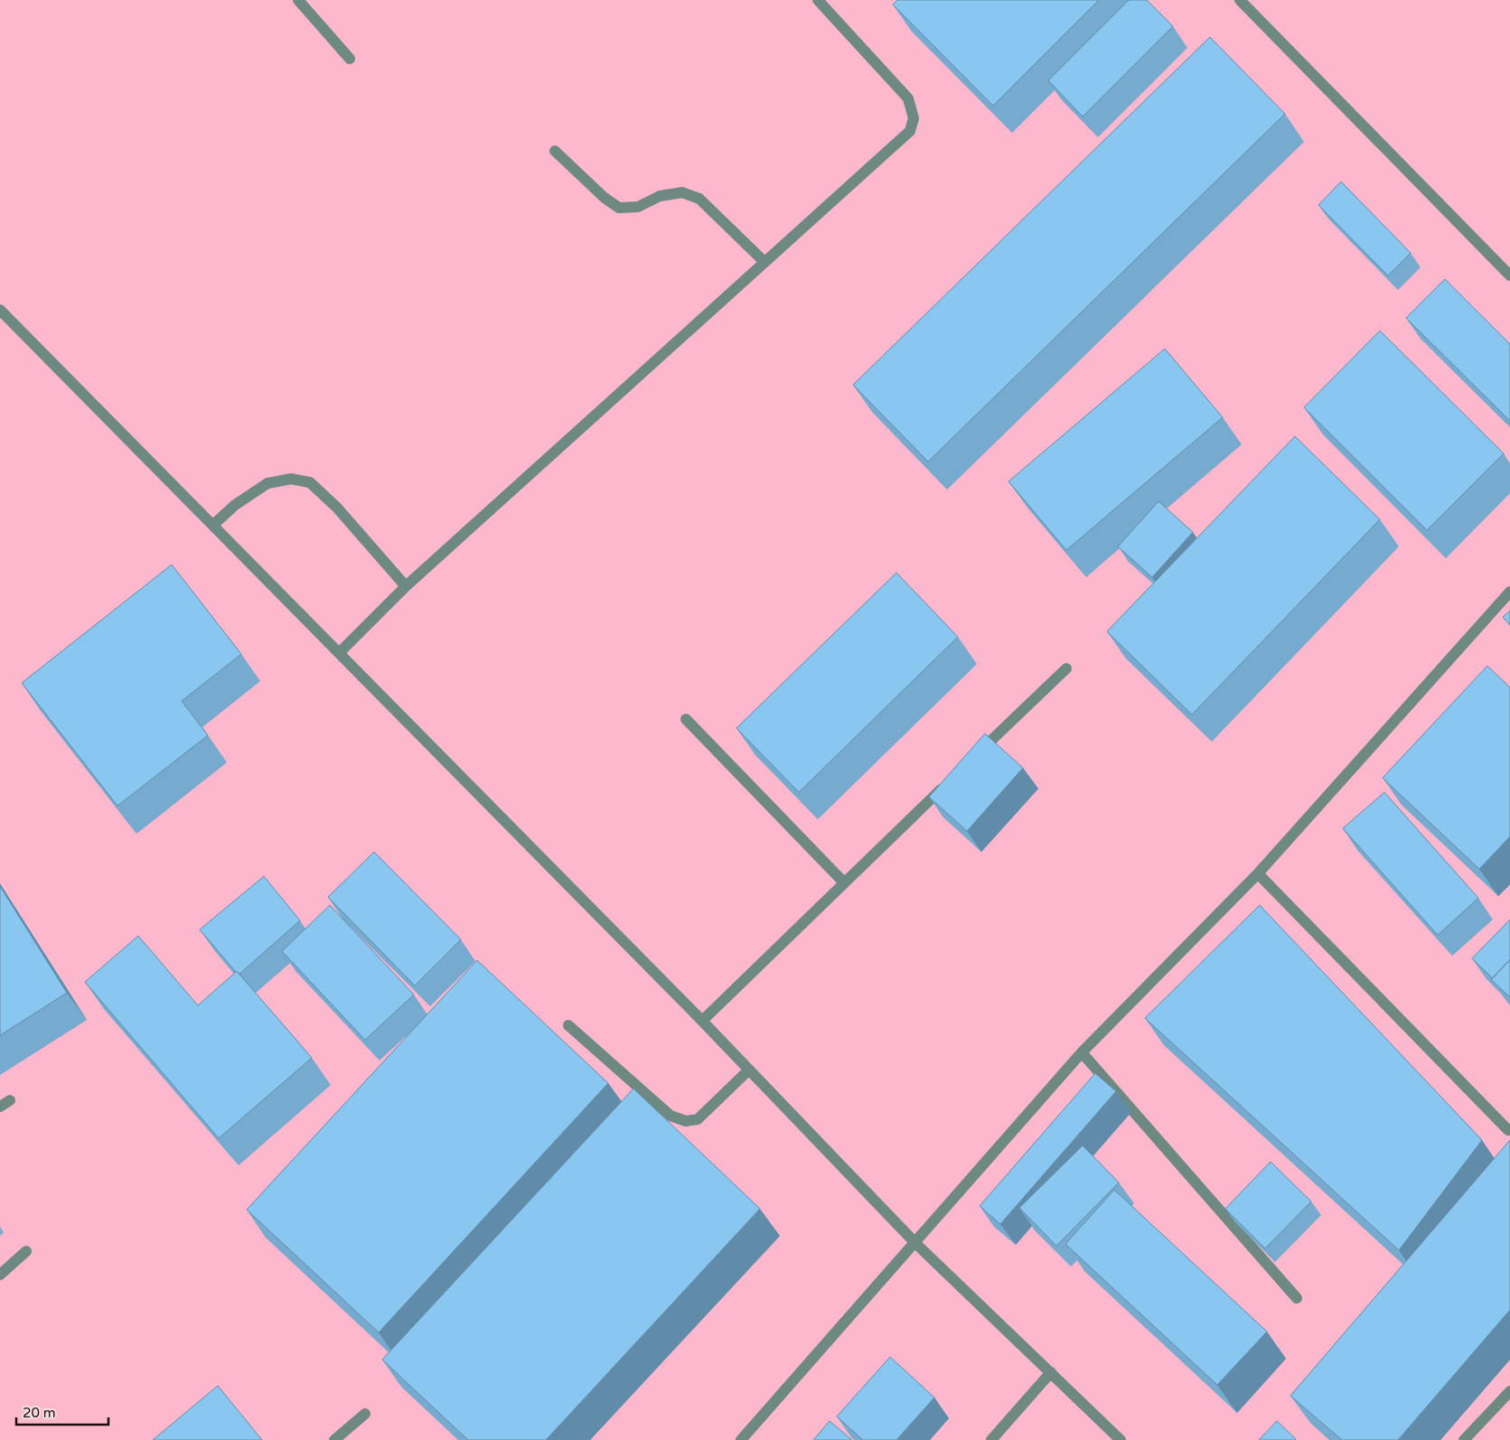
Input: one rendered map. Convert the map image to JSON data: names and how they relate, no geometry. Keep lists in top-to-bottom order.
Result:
{
  "scale_bar": "20 m"
}
